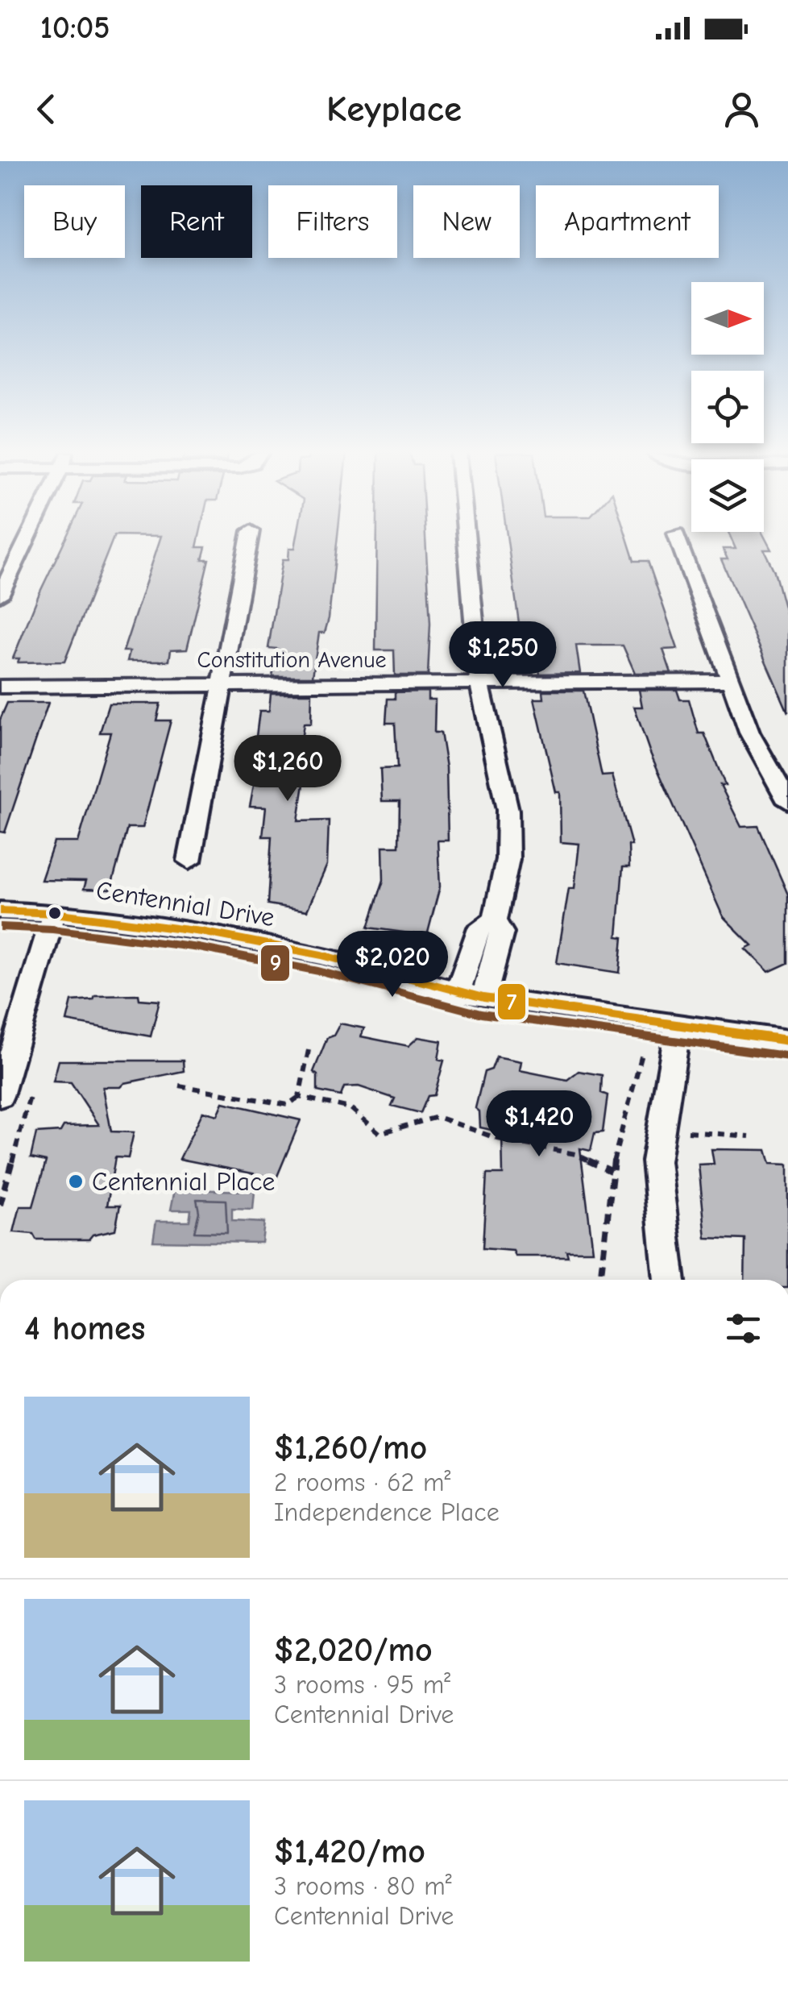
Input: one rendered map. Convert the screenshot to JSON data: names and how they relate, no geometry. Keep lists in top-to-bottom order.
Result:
{
  "streets": {
    "street": ["Constitution Avenue", "Centennial Drive"]
  },
  "places": ["Centennial Place"],
  "lines": ["transit line 7", "transit line 9"],
  "north": "right",
  "page": {
    "status": "10:05",
    "header": "Keyplace",
    "chip": [
      "Buy",
      "Rent",
      "Filters",
      "New",
      "Apartment"
    ],
    "price": [
      "$1,250",
      "$1,260",
      "$2,020",
      "$1,420"
    ],
    "heading": "4 homes",
    "list": [
      {
        "name": "$1,260/mo",
        "note": "2 rooms · 62 m² · Independence Place"
      },
      {
        "name": "$2,020/mo",
        "note": "3 rooms · 95 m² · Centennial Drive"
      },
      {
        "name": "$1,420/mo",
        "note": "3 rooms · 80 m² · Centennial Drive"
      }
    ]
  }
}
